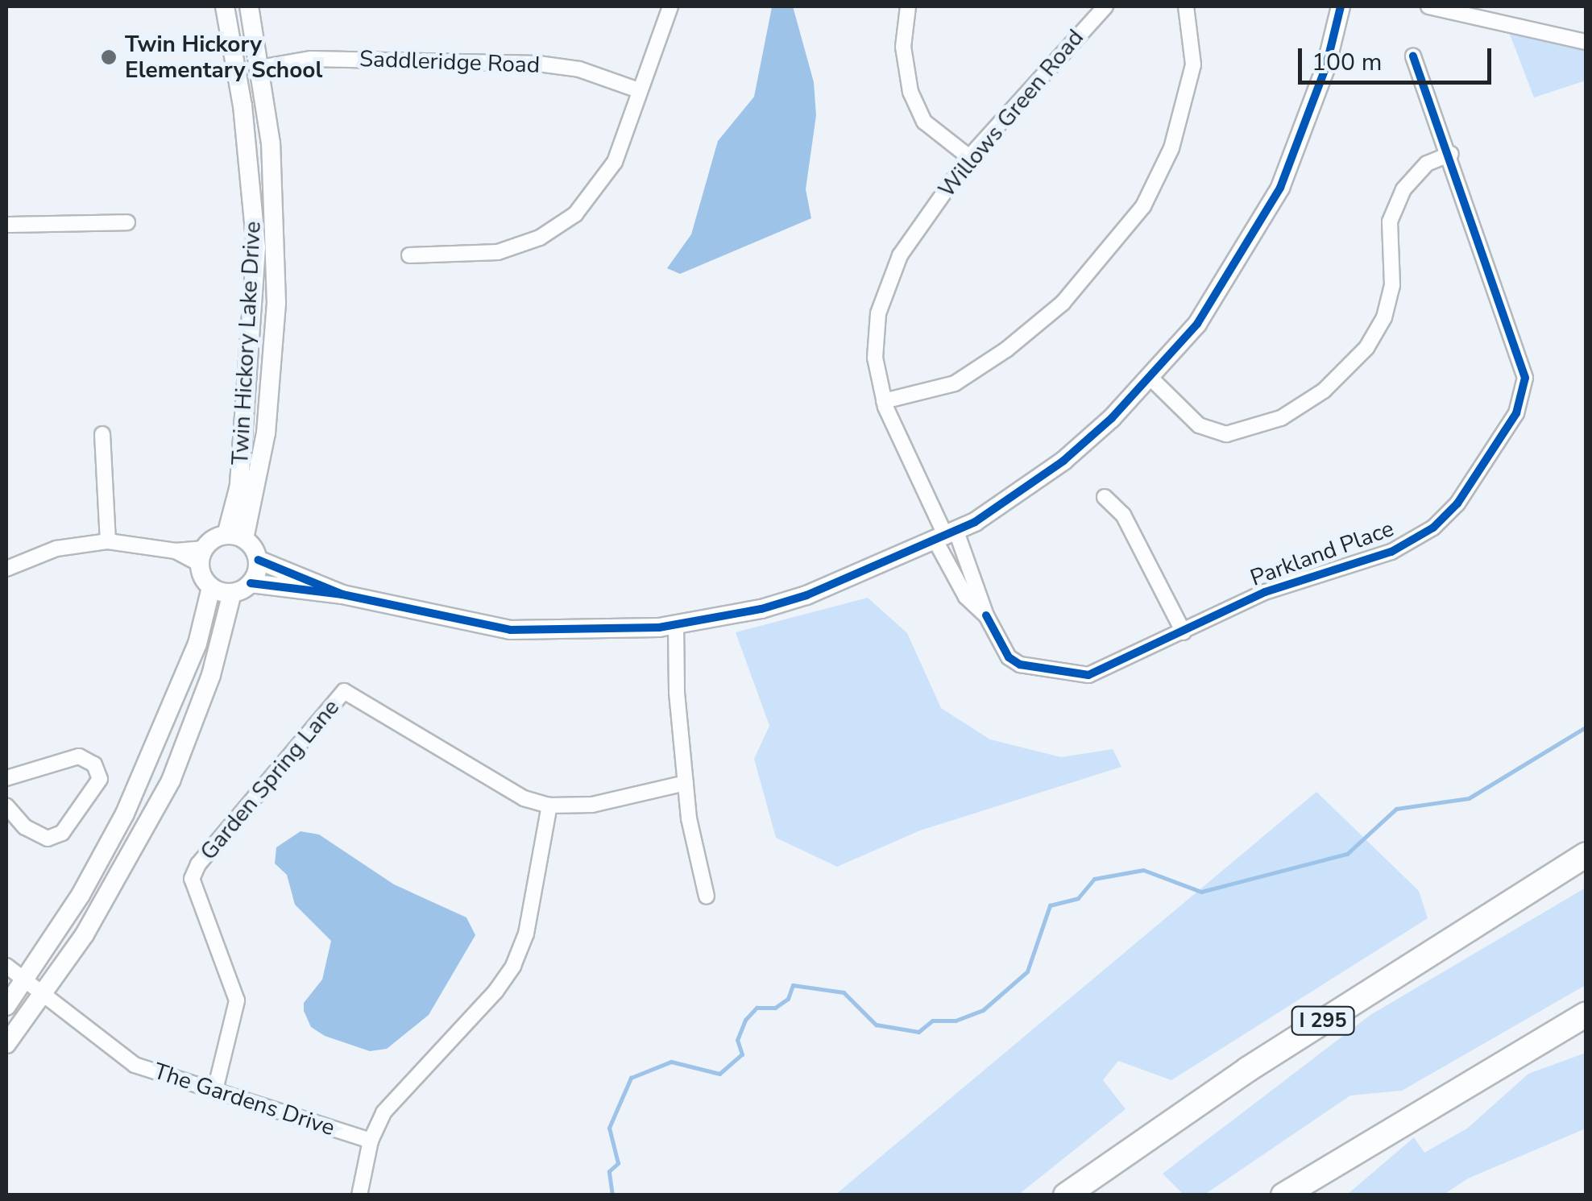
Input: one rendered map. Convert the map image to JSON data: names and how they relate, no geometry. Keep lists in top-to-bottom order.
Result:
{
  "streets": {
    "highway": ["I 295"],
    "street": [
      "Saddleridge Road",
      "Willows Green Road",
      "Twin Hickory Lake Drive",
      "Parkland Place",
      "Garden Spring Lane",
      "The Gardens Drive"
    ]
  },
  "crossings": [
    ["Saddleridge Road", "Twin Hickory Lake Drive"],
    ["Willows Green Road", "Parkland Place"],
    ["Garden Spring Lane", "The Gardens Drive"]
  ],
  "places": ["Twin Hickory Elementary School"],
  "scale_bar": "100 m"
}
